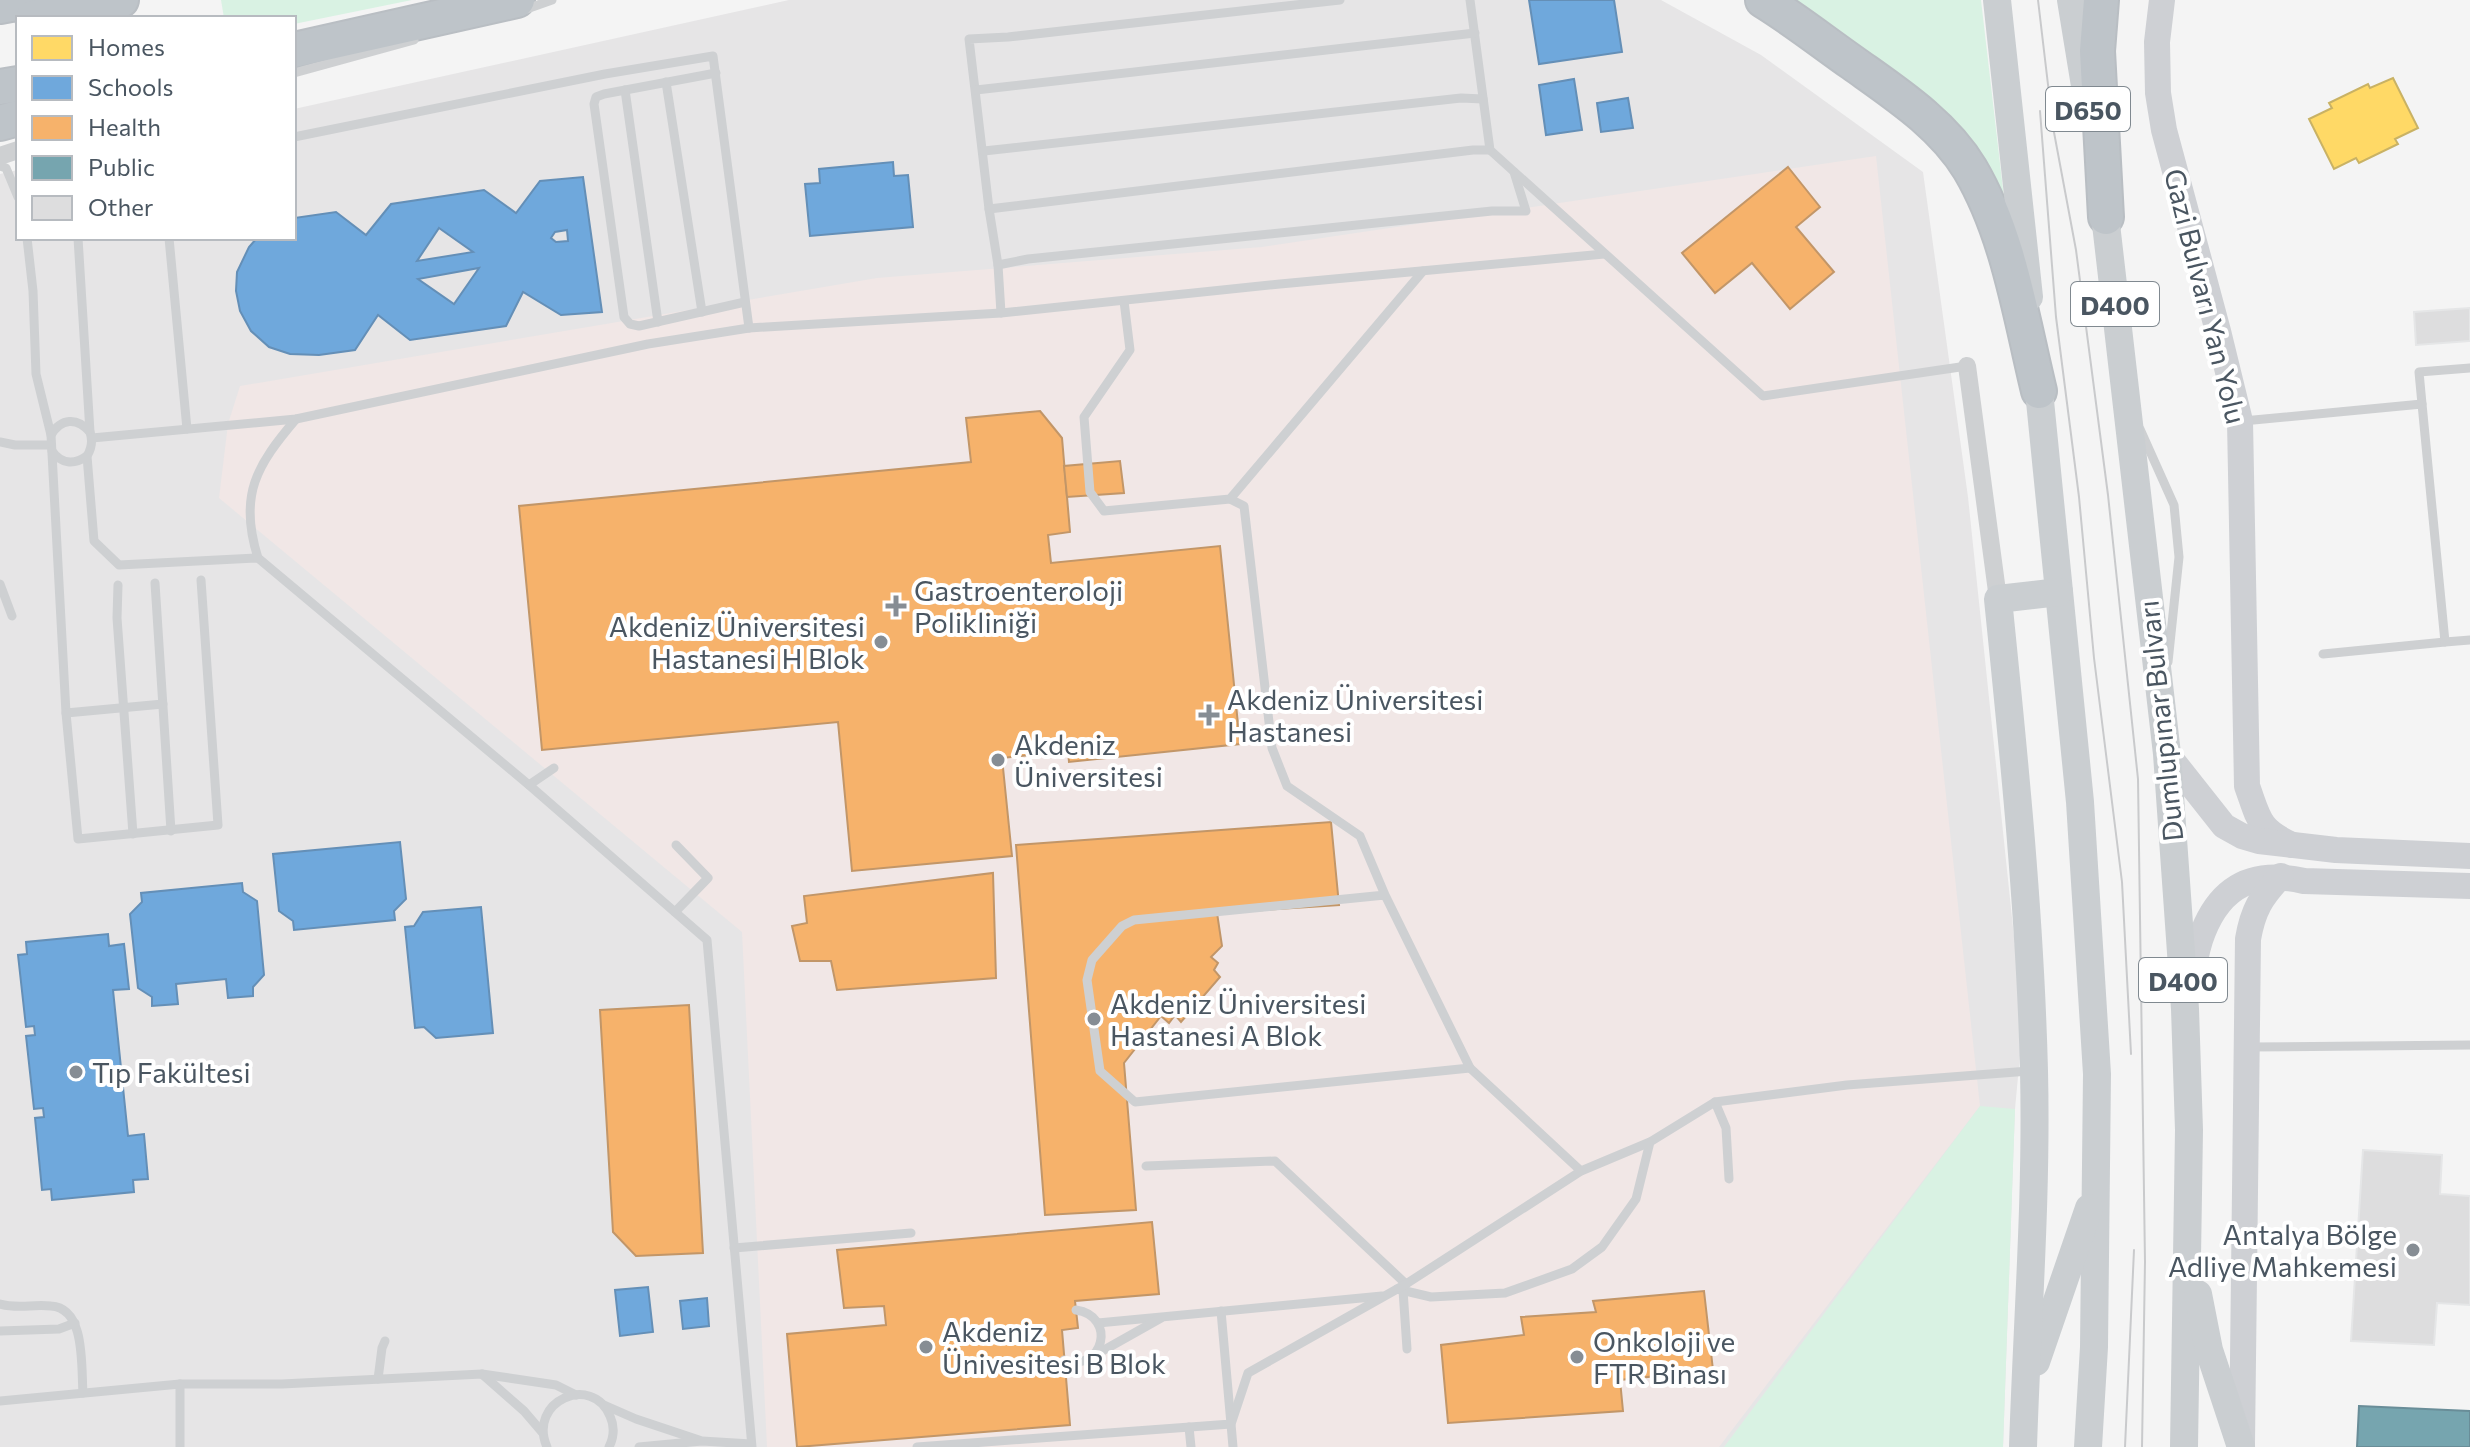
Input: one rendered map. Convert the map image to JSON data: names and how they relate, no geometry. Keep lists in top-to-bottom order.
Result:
{
  "streets": {
    "highway": ["D400"],
    "main road": ["D650", "Gazi Bulvarı Yan Yolu", "Dumlupınar Bulvarı"]
  },
  "crossings": [
    ["D400", "Dumlupınar Bulvarı"]
  ],
  "places": {
    "health": ["Gastroenteroloji Polikliniği", "Akdeniz Üniversitesi Hastanesi"],
    "other": [
      "Akdeniz Üniversitesi Hastanesi H Blok",
      "Akdeniz Üniversitesi",
      "Akdeniz Üniversitesi Hastanesi A Blok",
      "Tıp Fakültesi",
      "Antalya Bölge Adliye Mahkemesi",
      "Akdeniz Ünivesitesi B Blok",
      "Onkoloji ve FTR Binası"
    ]
  },
  "legend": [
    "Homes",
    "Schools",
    "Health",
    "Public",
    "Other"
  ]
}
